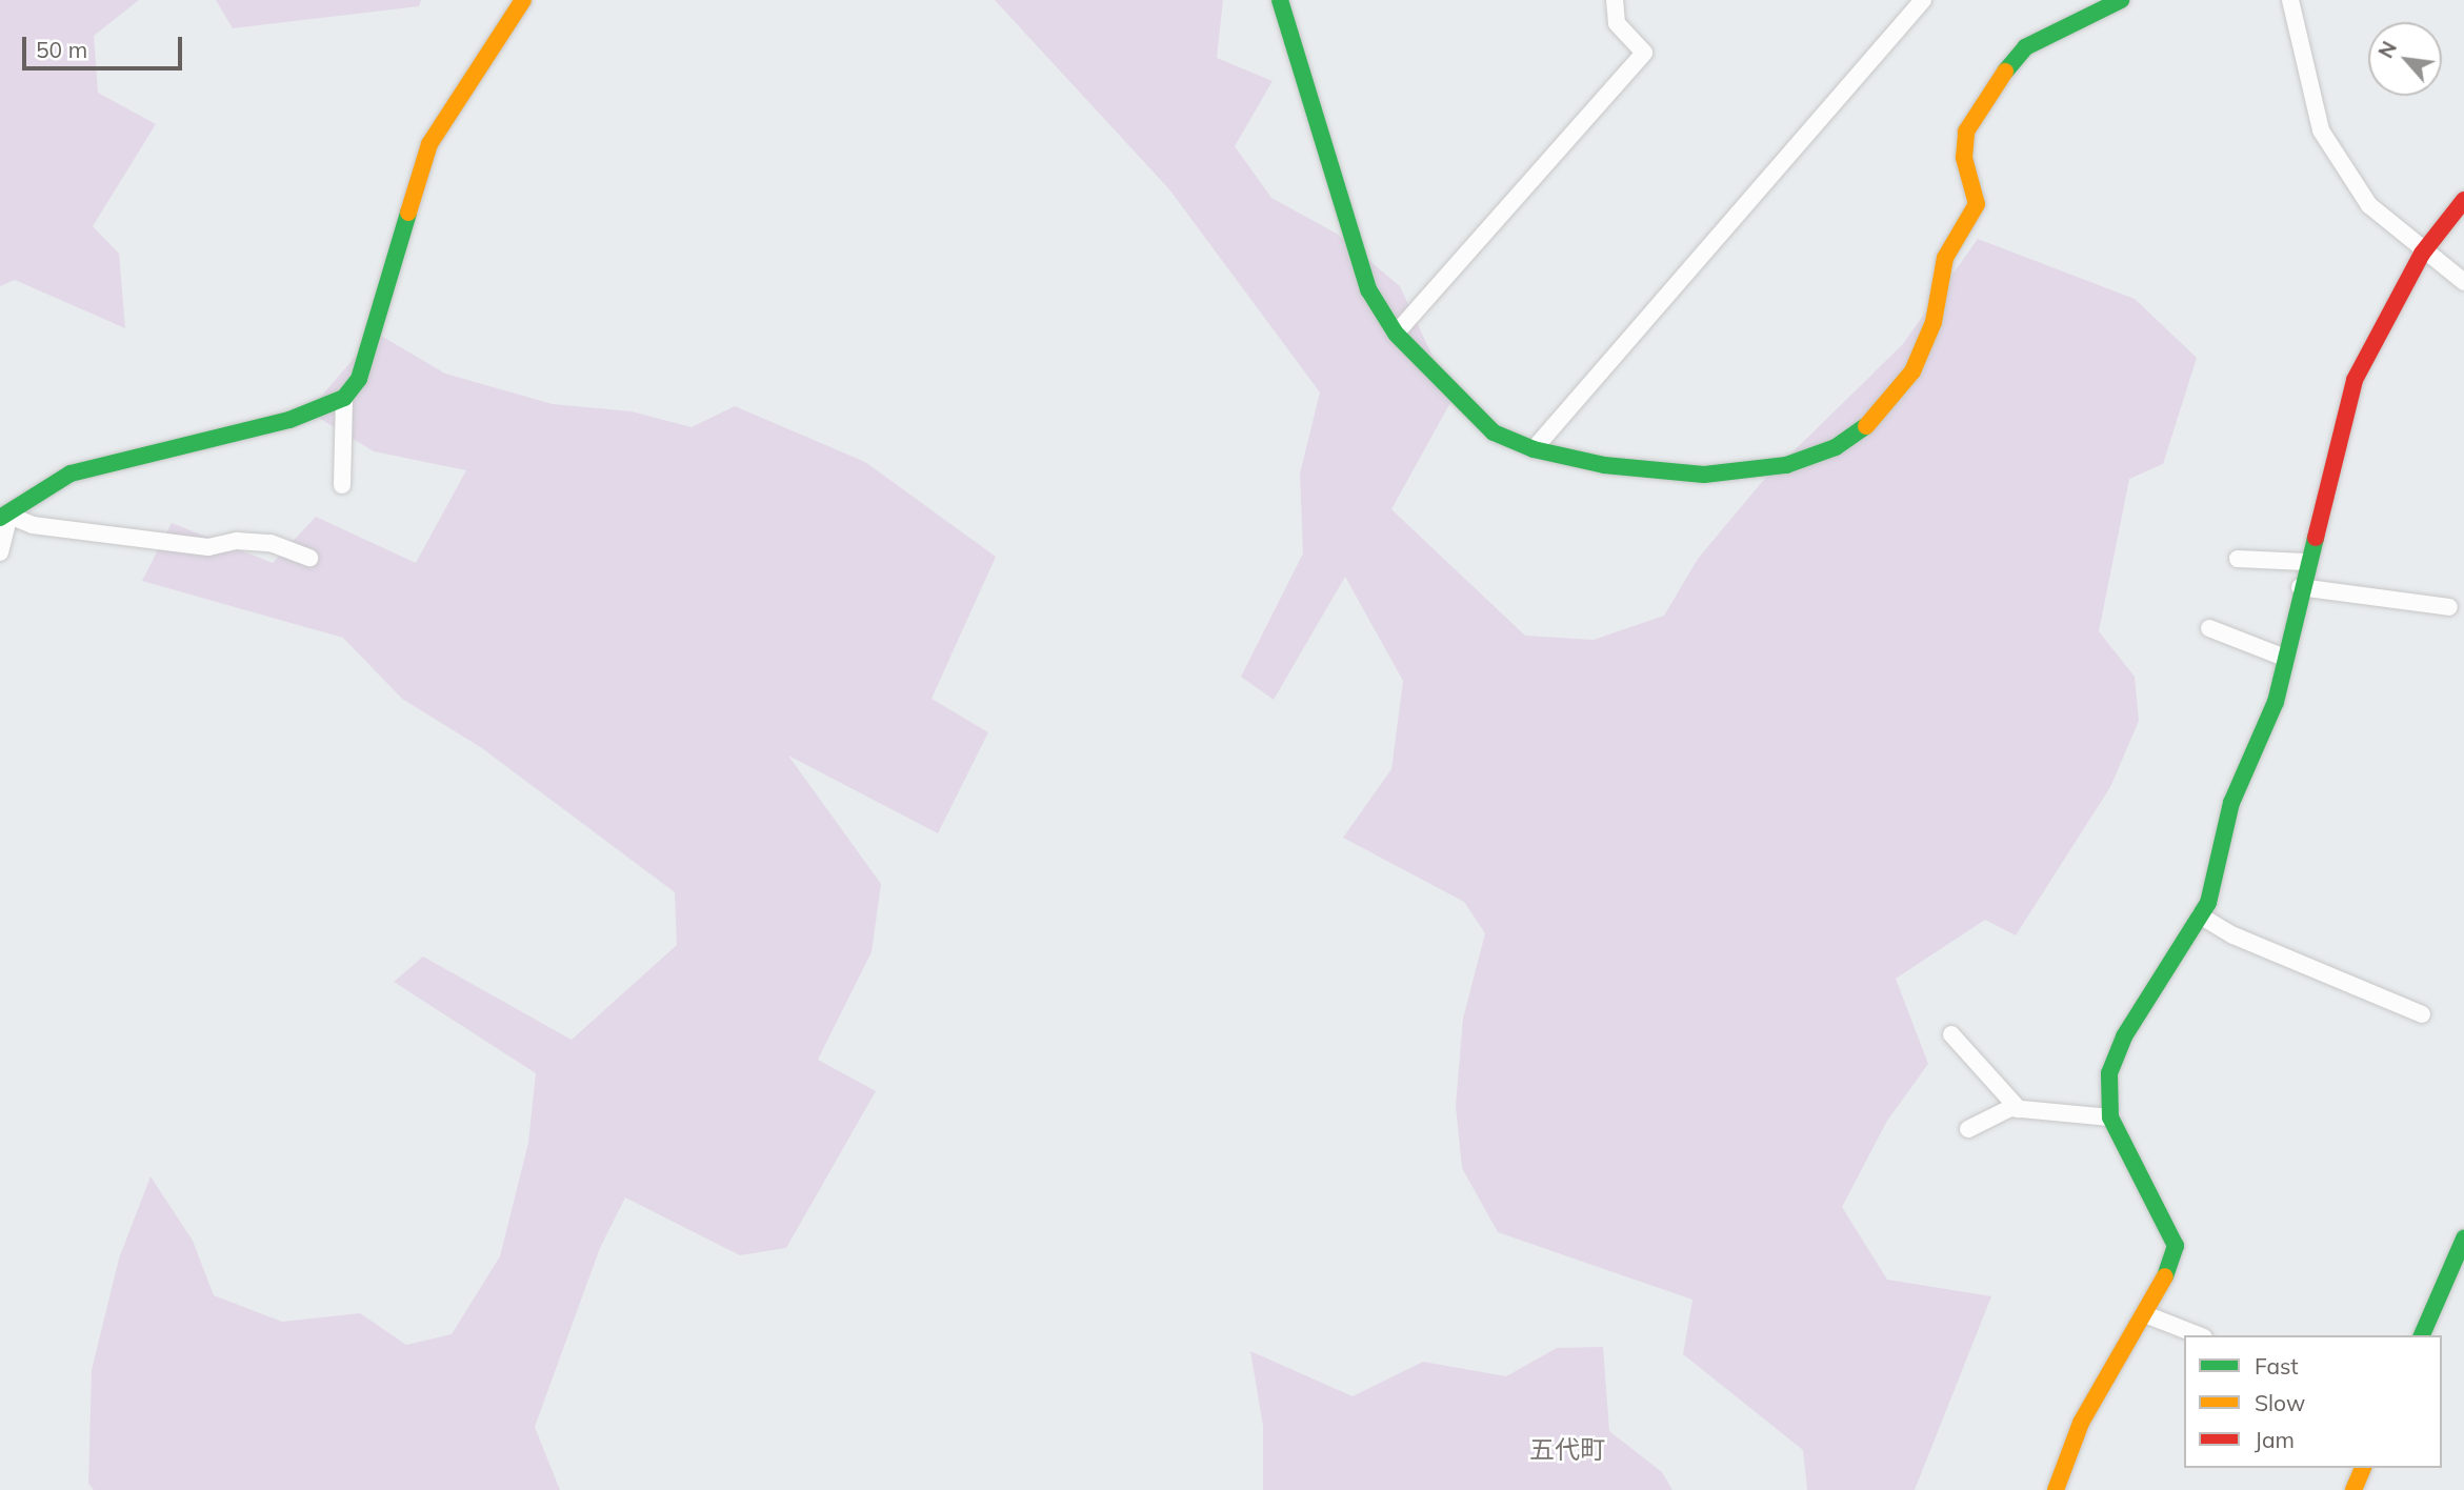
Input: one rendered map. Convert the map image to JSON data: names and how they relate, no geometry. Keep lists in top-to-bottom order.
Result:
{
  "districts": ["五代町"],
  "legend": ["Fast", "Slow", "Jam"],
  "scale_bar": "50 m",
  "north": "top left"
}
